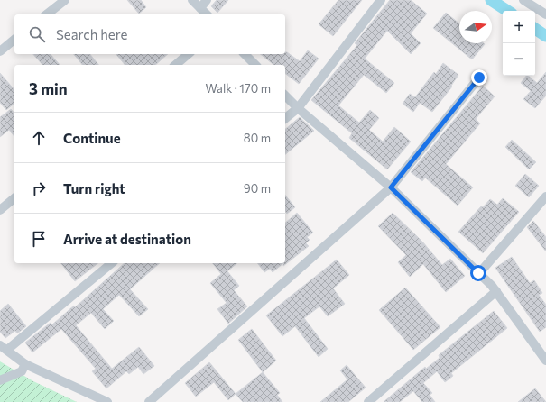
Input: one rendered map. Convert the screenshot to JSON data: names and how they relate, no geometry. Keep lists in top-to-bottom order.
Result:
{
  "north": "right",
  "page": {
    "map_buttons": ["+", "−"],
    "search": "Search here",
    "heading": ["3 min", "Walk · 170 m"],
    "list": [
      ["Continue", "80 m"],
      ["Turn right", "90 m"],
      "Arrive at destination"
    ]
  }
}
